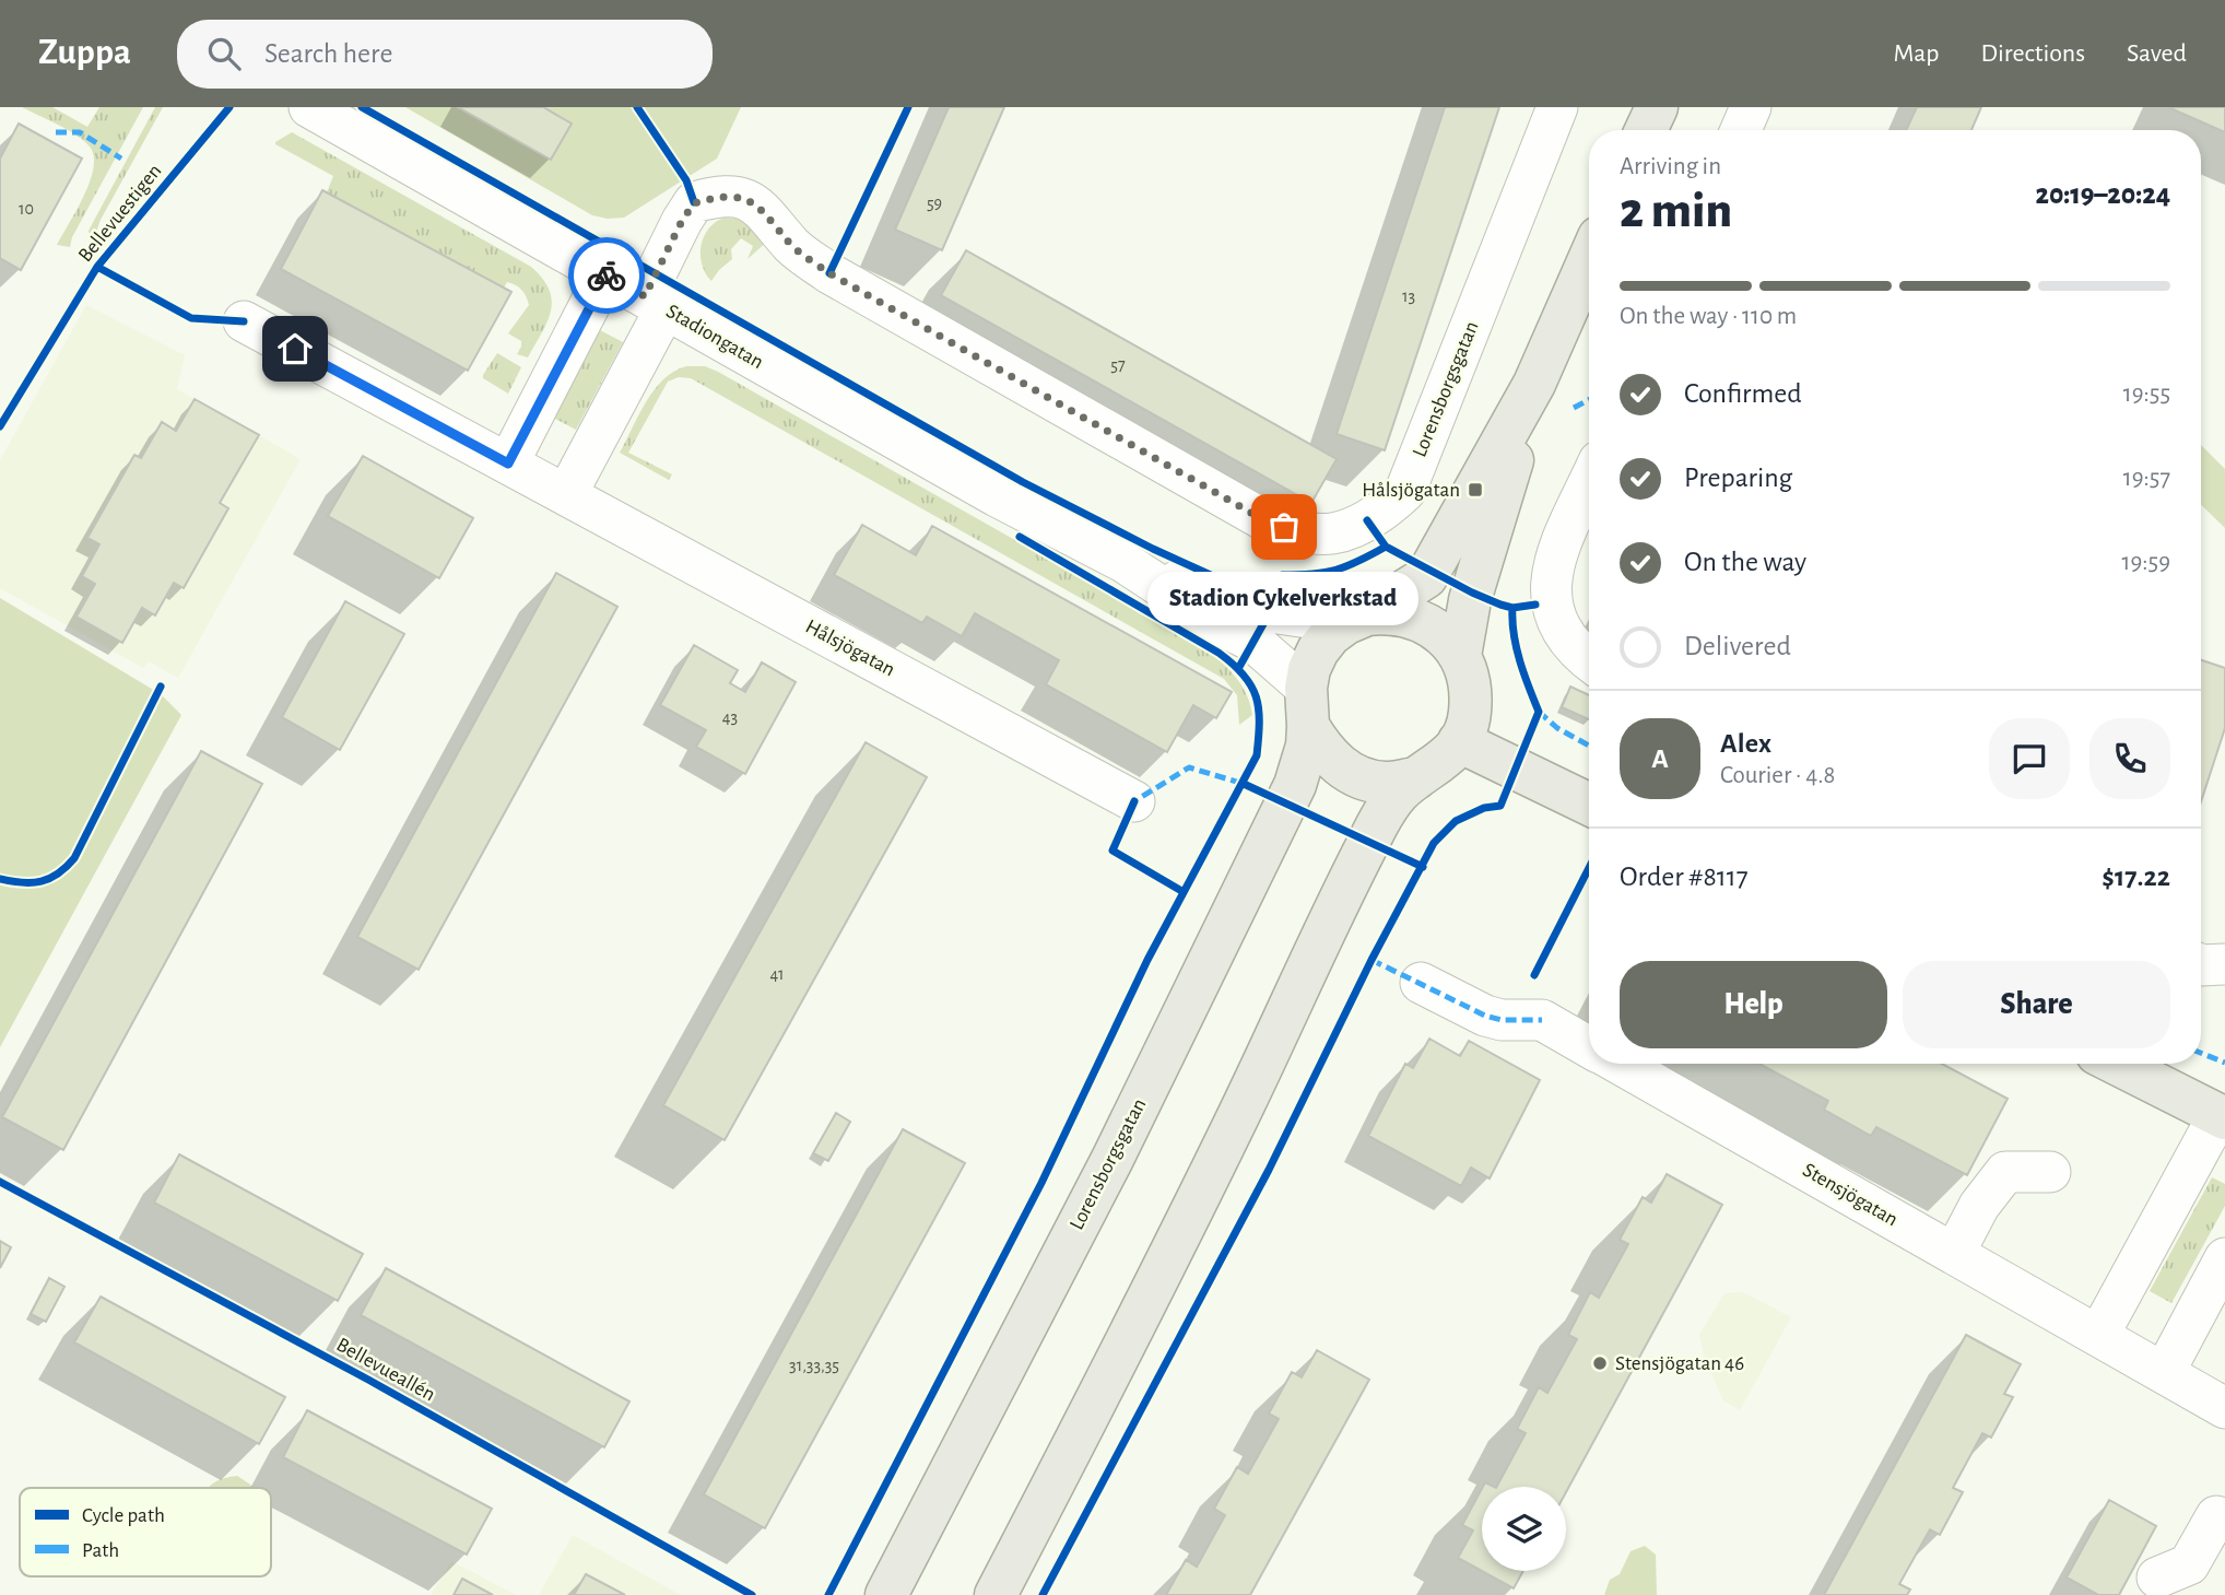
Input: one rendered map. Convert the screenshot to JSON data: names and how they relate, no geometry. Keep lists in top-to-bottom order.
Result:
{
  "streets": {
    "main road": ["Lorensborgsgatan"],
    "street": ["Stadiongatan", "Hålsjögatan", "Stensjögatan"],
    "cycle path": ["Bellevuestigen", "Bellevueallén"]
  },
  "crossings": [
    ["Stadiongatan", "Lorensborgsgatan"]
  ],
  "places": {
    "transit": ["Hålsjögatan"],
    "other": ["Stadion Cykelverkstad", "Stensjögatan 46"]
  },
  "house_numbers": [
    "59",
    "10",
    "13",
    "57",
    "43",
    "41",
    "31,33,35"
  ],
  "legend": ["Cycle path", "Path"],
  "page": {
    "header": "Zuppa",
    "search": "Search here",
    "nav": ["Map", "Directions", "Saved"],
    "heading": ["2 min", "Arriving in", "20:19–20:24"],
    "panel": [
      "Alex",
      "Courier · 4.8",
      "Order #8117",
      "$17.22"
    ],
    "bar": "On the way · 110 m",
    "list": [
      ["Confirmed", "19:55"],
      ["Preparing", "19:57"],
      ["On the way", "19:59"],
      "Delivered"
    ],
    "bubble": "Stadion Cykelverkstad",
    "round": "A",
    "buttons": ["Help", "Share"]
  }
}
